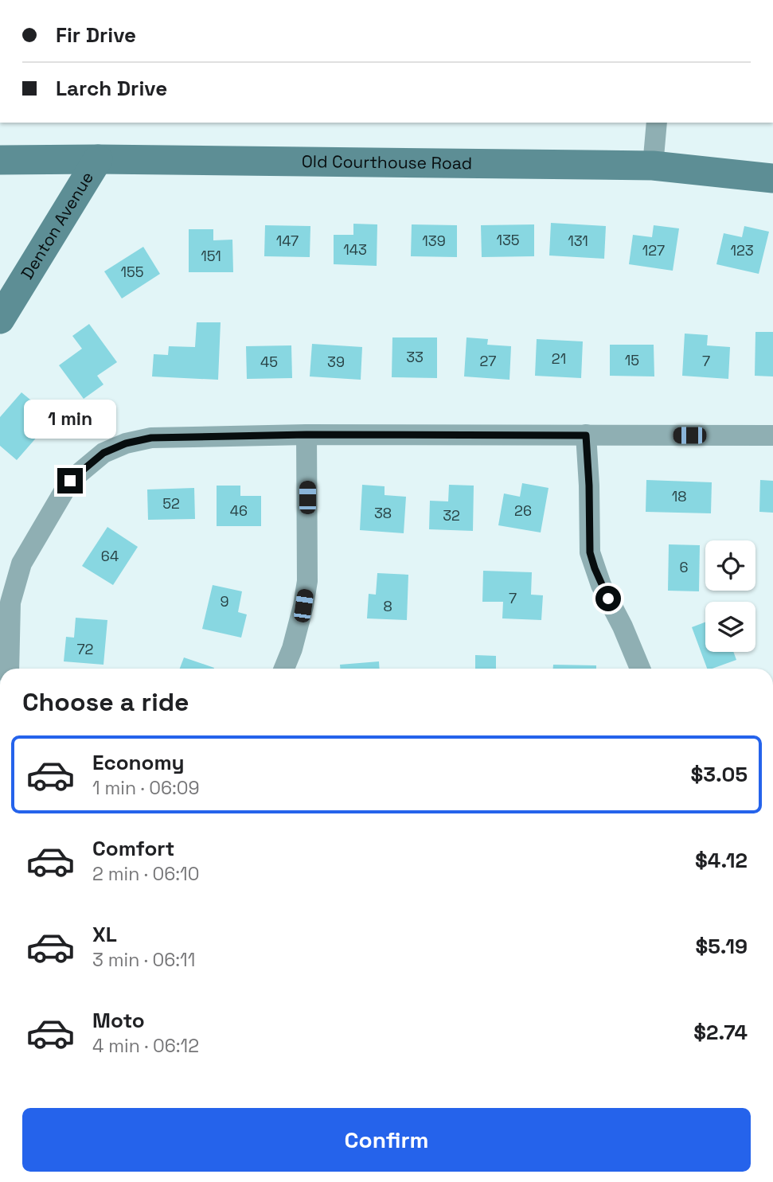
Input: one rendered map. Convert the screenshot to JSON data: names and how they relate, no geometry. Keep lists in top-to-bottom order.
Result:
{
  "streets": {
    "street": ["Old Courthouse Road", "Denton Avenue"]
  },
  "crossings": [
    ["Old Courthouse Road", "Denton Avenue"]
  ],
  "house_numbers": [
    "135",
    "147",
    "139",
    "131",
    "143",
    "127",
    "123",
    "151",
    "155",
    "33",
    "21",
    "15",
    "27",
    "7",
    "45",
    "39",
    "18",
    "52",
    "46",
    "26",
    "38",
    "32",
    "64",
    "6",
    "7",
    "9",
    "8",
    "72"
  ],
  "page": {
    "banner": ["Fir Drive", "Larch Drive"],
    "bubble": "1 min",
    "heading": "Choose a ride",
    "list": [
      {
        "name": "Economy",
        "note": "1 min · 06:09",
        "value": "$3.05"
      },
      {
        "name": "Comfort",
        "note": "2 min · 06:10",
        "value": "$4.12"
      },
      {
        "name": "XL",
        "note": "3 min · 06:11",
        "value": "$5.19"
      },
      {
        "name": "Moto",
        "note": "4 min · 06:12",
        "value": "$2.74"
      }
    ],
    "buttons": "Confirm"
  }
}
